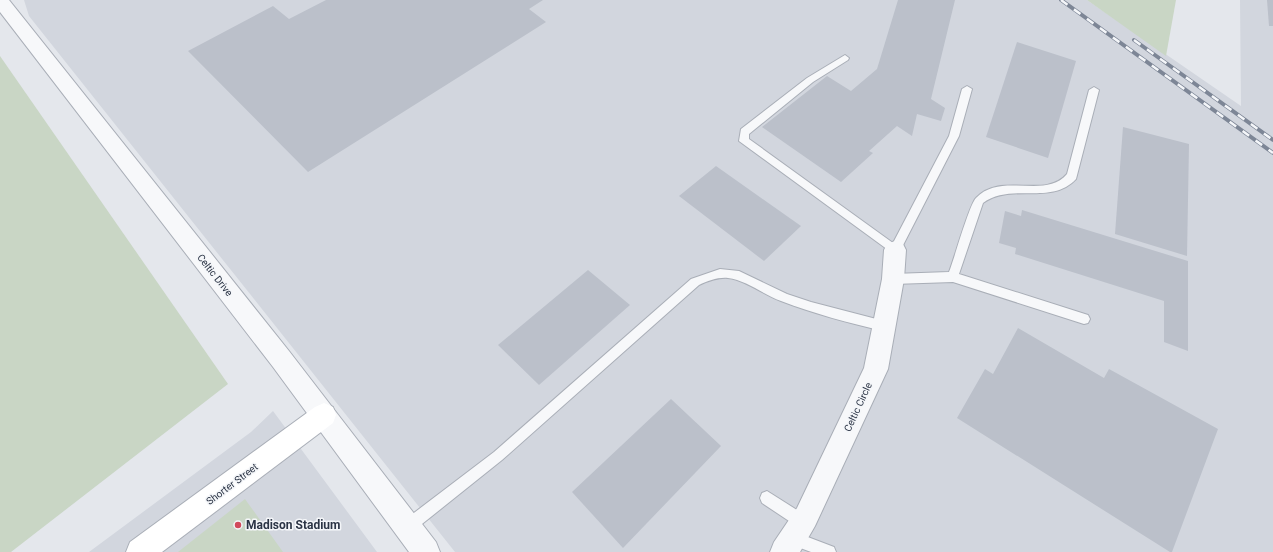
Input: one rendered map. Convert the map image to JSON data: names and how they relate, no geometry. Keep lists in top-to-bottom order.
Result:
{
  "streets": {
    "street": ["Celtic Drive", "Celtic Circle", "Shorter Street"]
  },
  "crossings": [
    ["Celtic Drive", "Shorter Street"]
  ],
  "places": ["Madison Stadium"]
}
